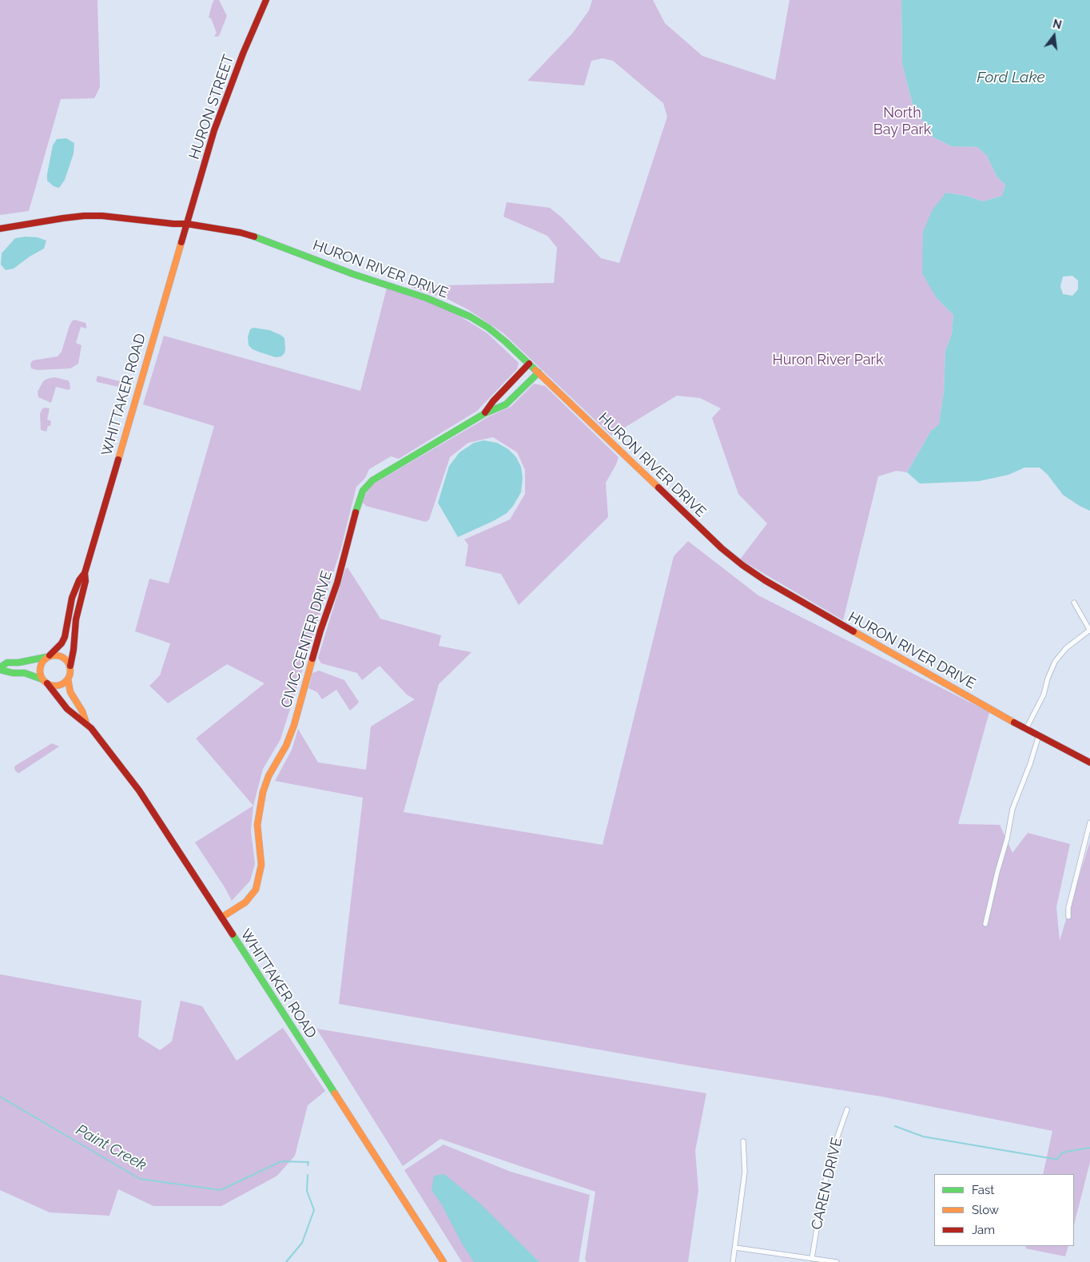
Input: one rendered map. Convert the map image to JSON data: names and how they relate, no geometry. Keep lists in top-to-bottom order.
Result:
{
  "streets": {
    "main road": [
      "HURON STREET",
      "HURON RIVER DRIVE",
      "WHITTAKER ROAD",
      "CIVIC CENTER DRIVE"
    ],
    "street": ["CAREN DRIVE"]
  },
  "crossings": [
    ["HURON STREET", "HURON RIVER DRIVE"],
    ["HURON STREET", "WHITTAKER ROAD"],
    ["HURON RIVER DRIVE", "WHITTAKER ROAD"],
    ["HURON RIVER DRIVE", "CIVIC CENTER DRIVE"],
    ["WHITTAKER ROAD", "CIVIC CENTER DRIVE"]
  ],
  "water": ["Ford Lake", "Paint Creek"],
  "parks": ["North Bay Park", "Huron River Park"],
  "legend": ["Fast", "Slow", "Jam"],
  "north": "top"
}
